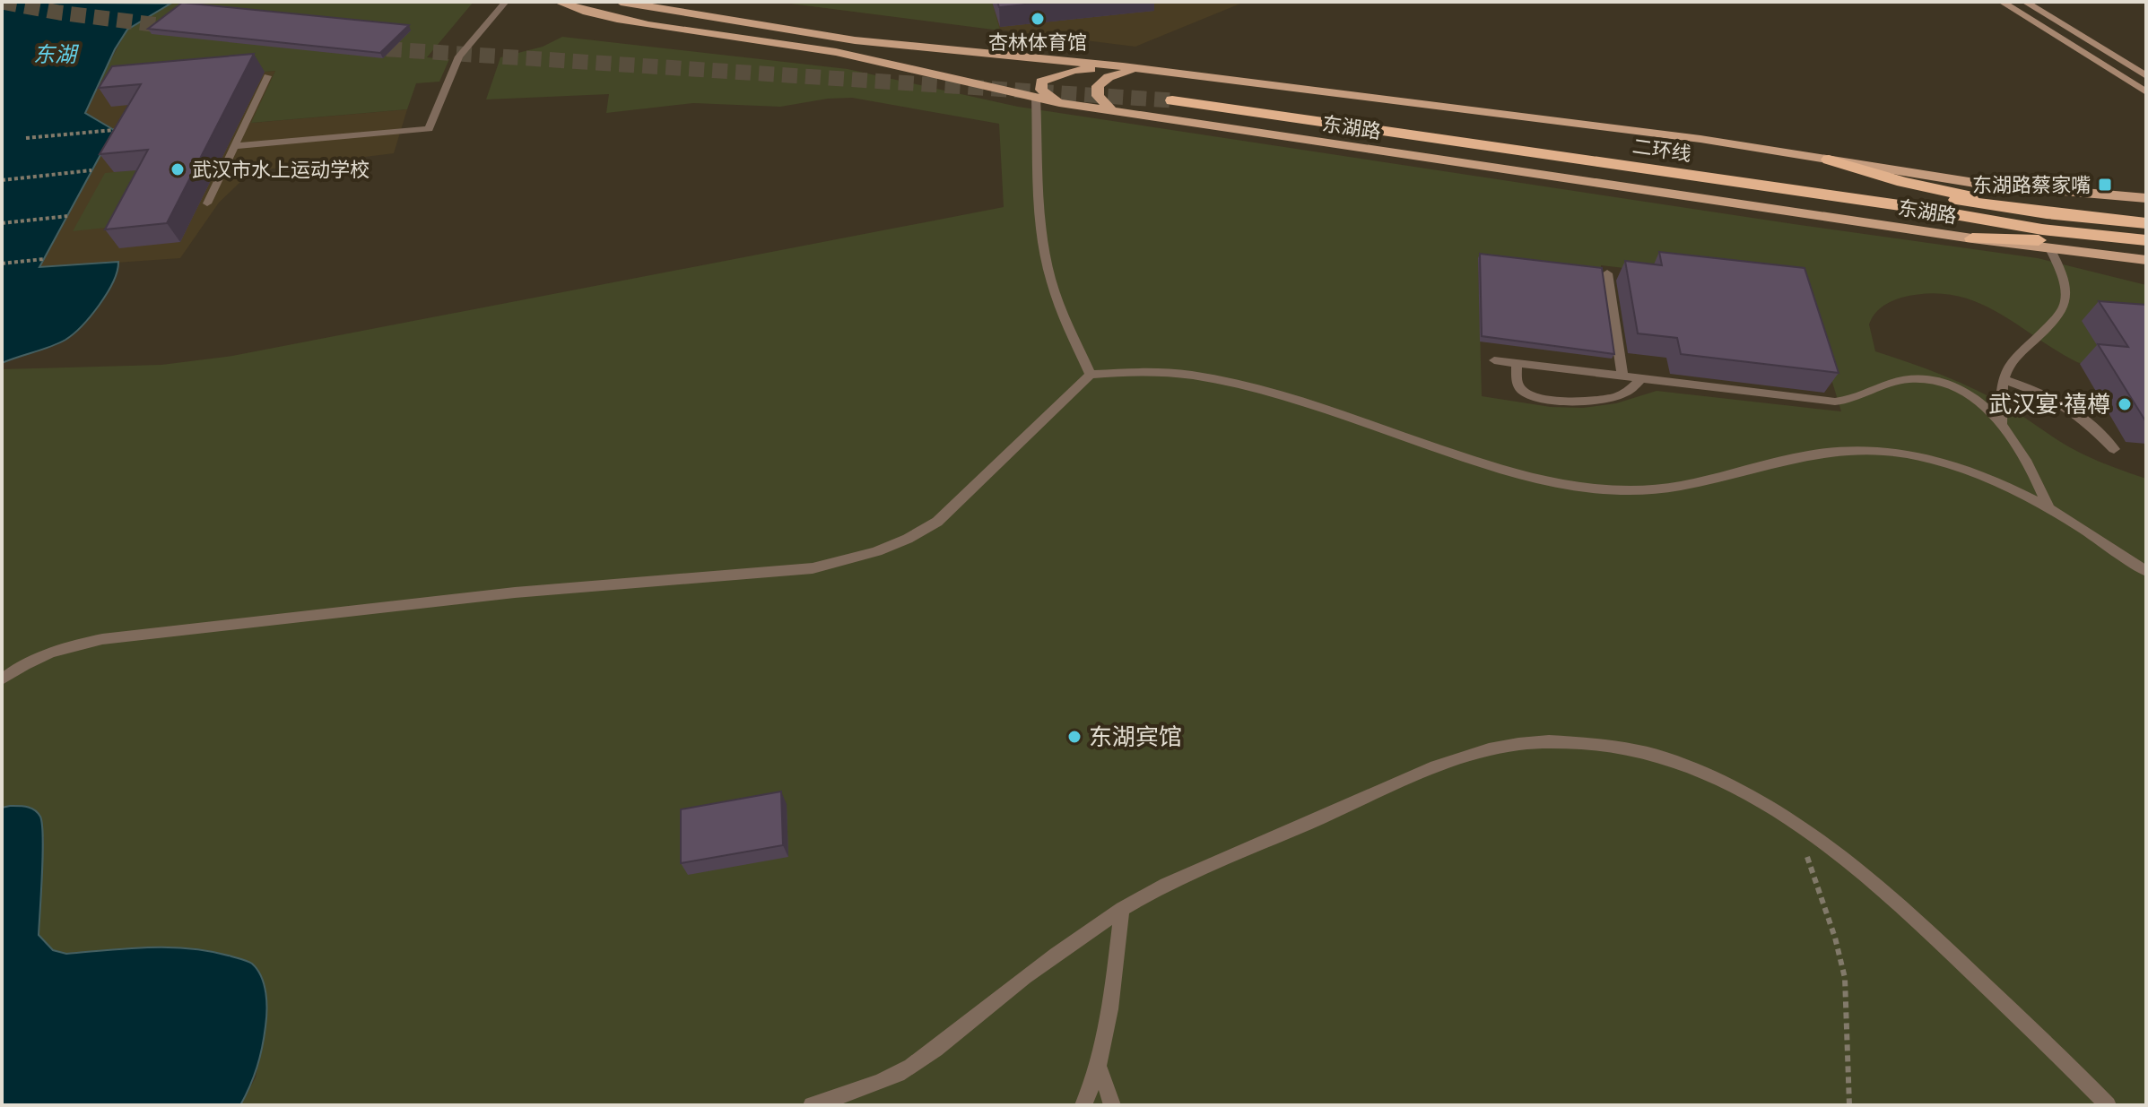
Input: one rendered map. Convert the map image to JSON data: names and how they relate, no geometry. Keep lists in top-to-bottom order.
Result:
{
  "streets": {
    "highway": ["二环线"],
    "main road": ["东湖路"]
  },
  "crossings": [
    ["东湖路", "二环线"]
  ],
  "water": ["东湖"],
  "places": {
    "other": [
      "杏林体育馆",
      "武汉市水上运动学校",
      "武汉宴·禧樽",
      "东湖宾馆"
    ],
    "transit": ["东湖路蔡家嘴"]
  }
}
